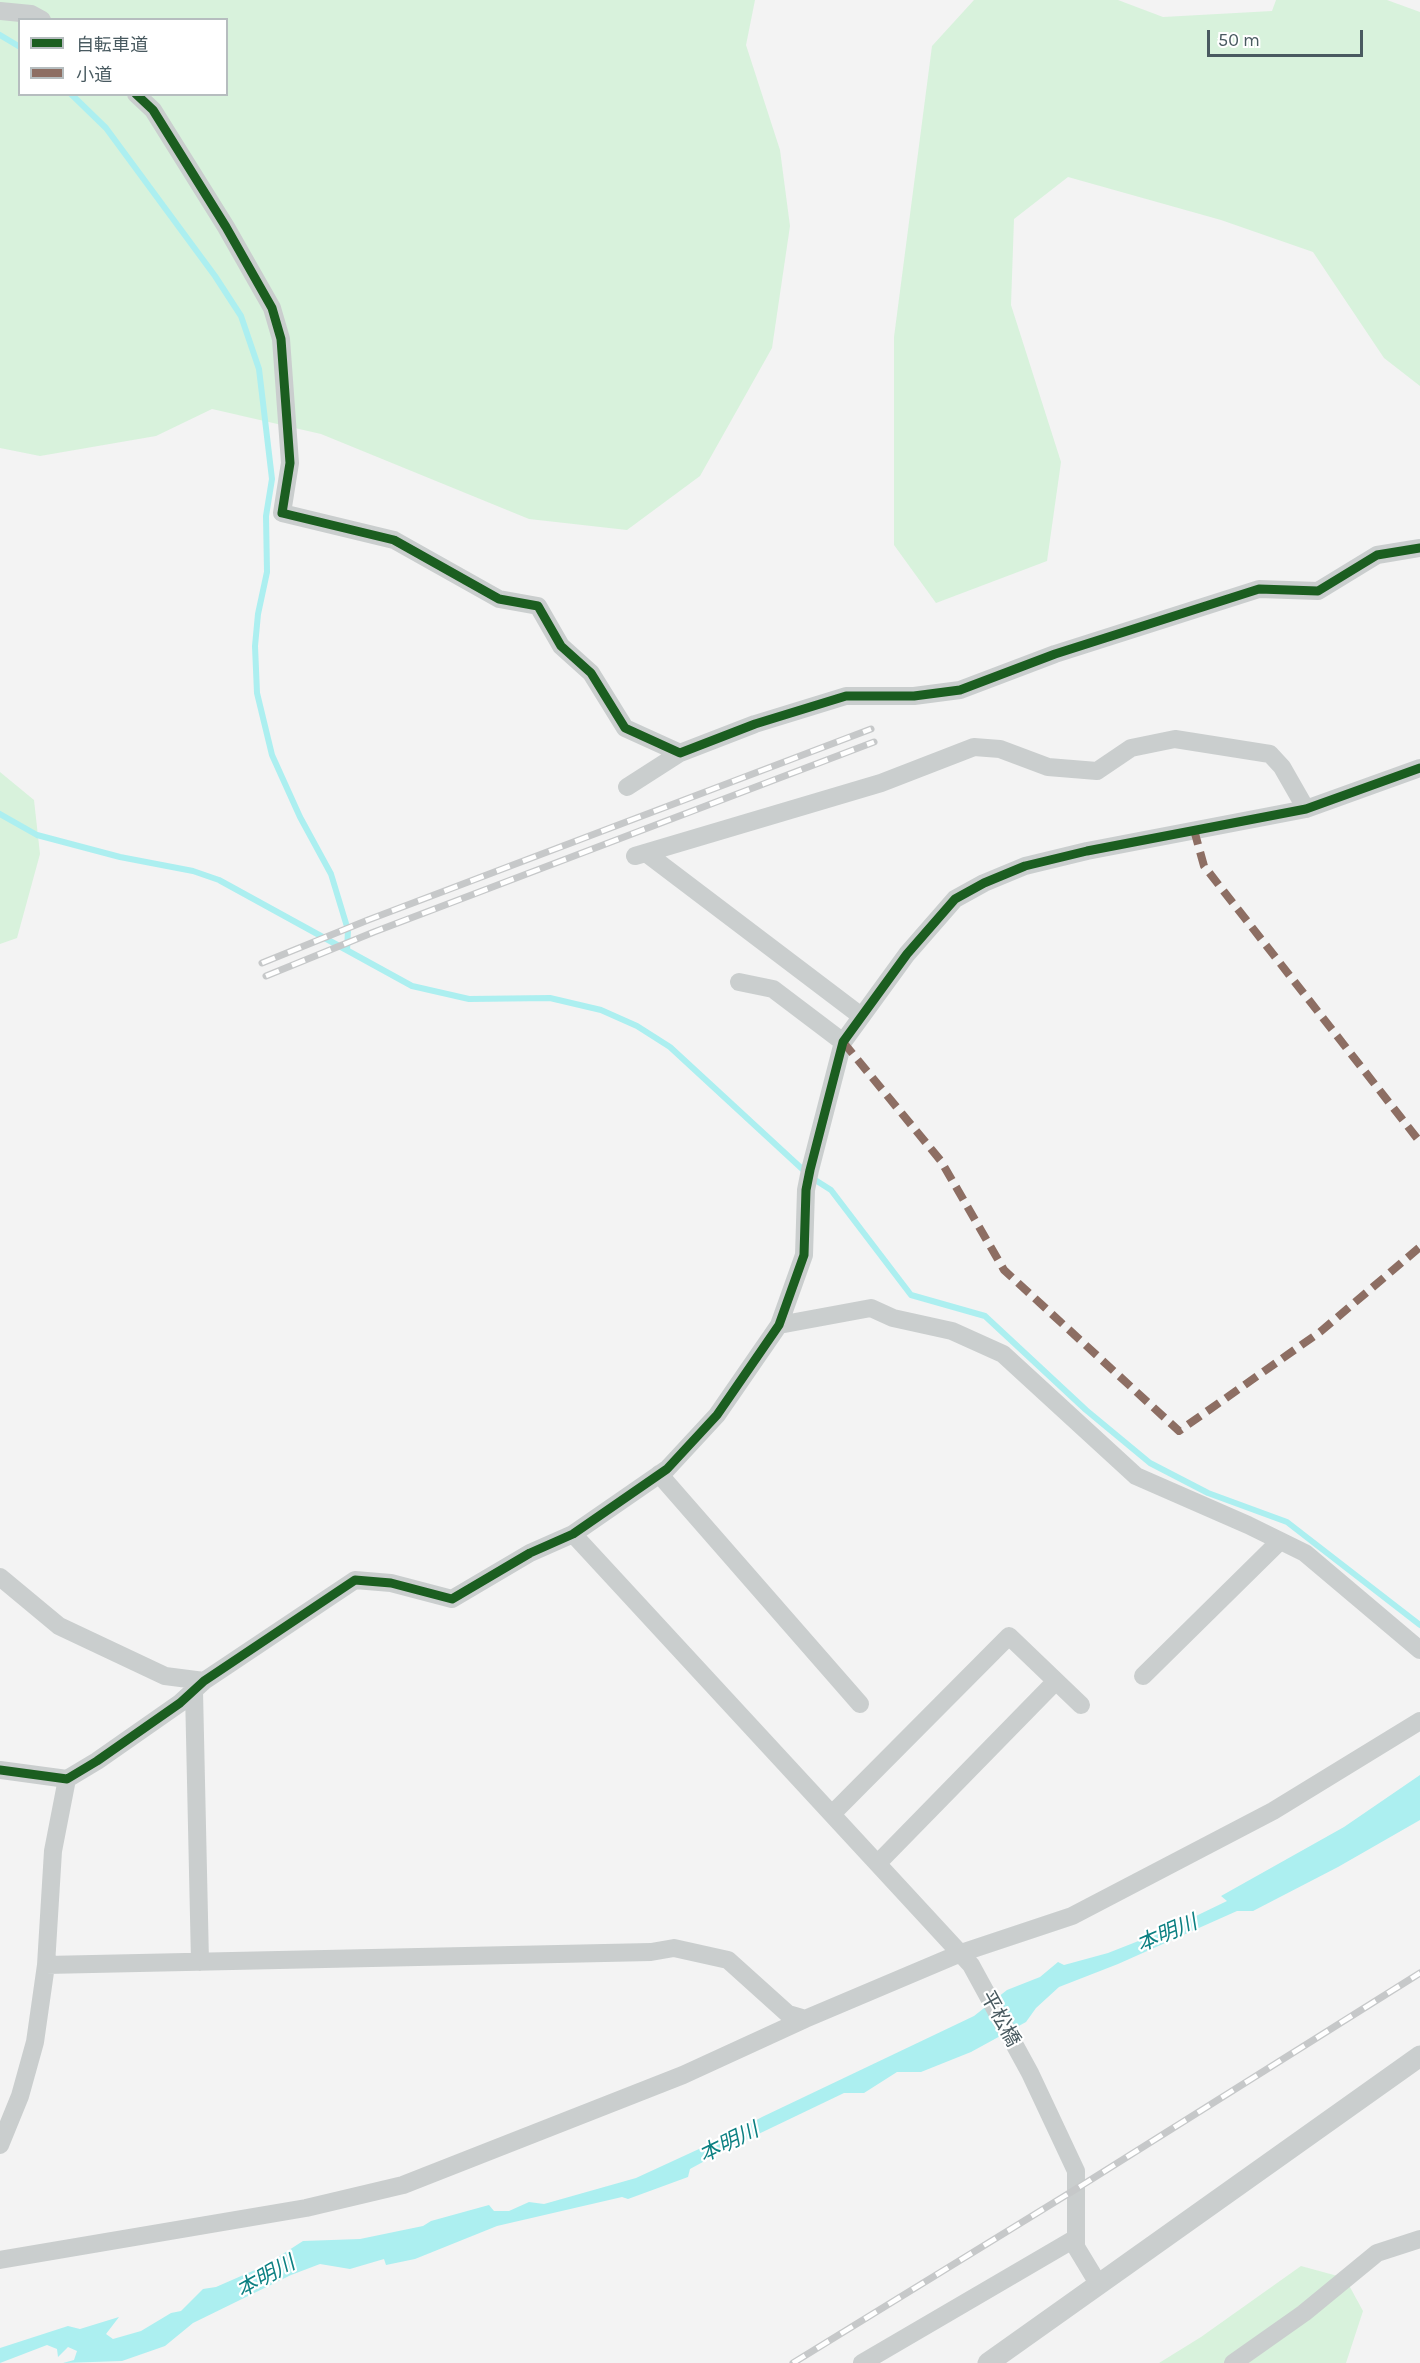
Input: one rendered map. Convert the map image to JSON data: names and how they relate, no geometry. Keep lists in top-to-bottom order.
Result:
{
  "streets": {
    "street": ["平松橋"]
  },
  "water": ["本明川"],
  "legend": ["自転車道", "小道"],
  "scale_bar": "50 m"
}
